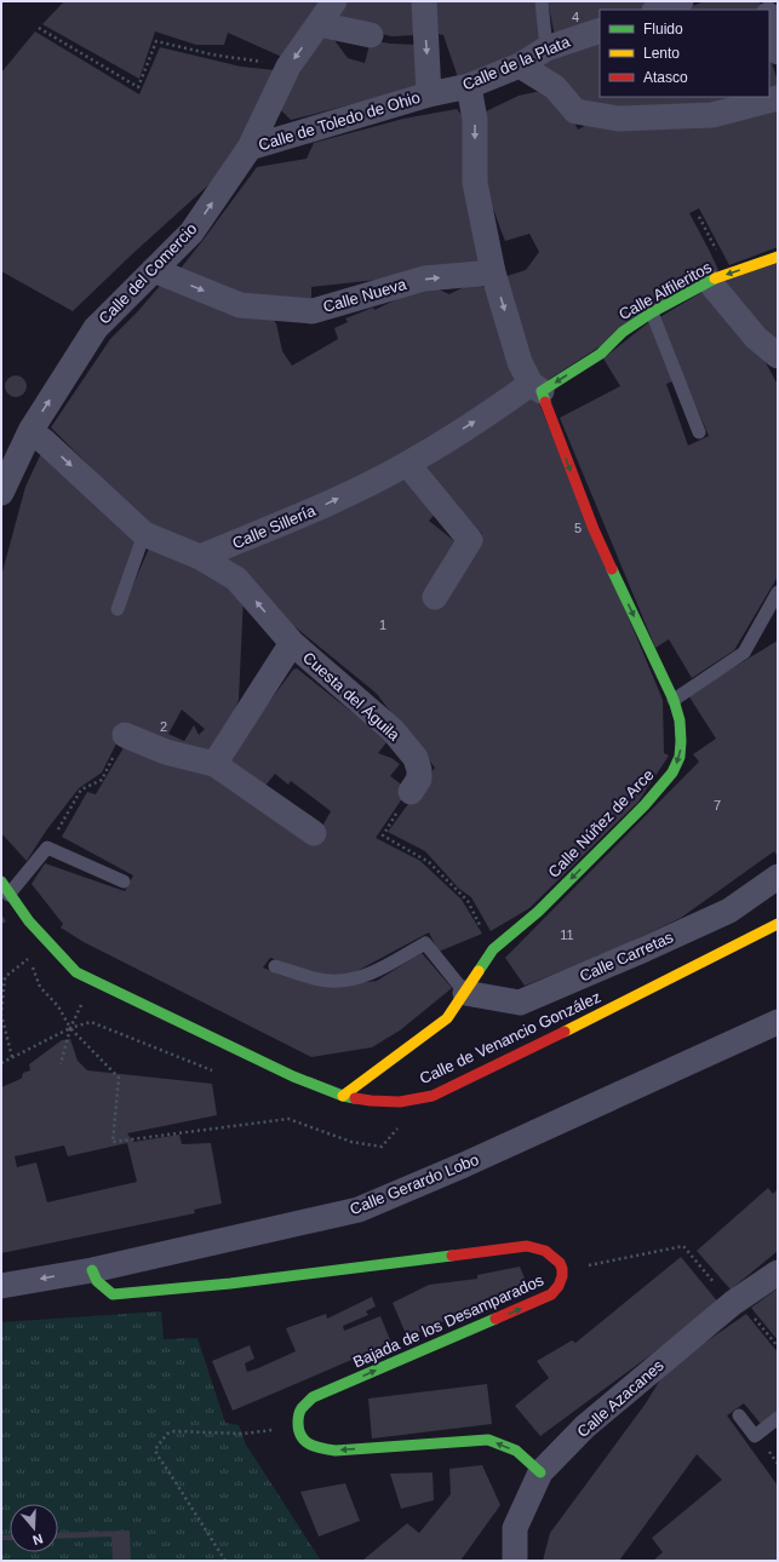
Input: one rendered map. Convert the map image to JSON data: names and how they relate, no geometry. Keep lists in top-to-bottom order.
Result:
{
  "streets": {
    "street": [
      "Calle de la Plata",
      "Calle de Toledo de Ohio",
      "Calle del Comercio",
      "Calle Alfileritos",
      "Calle Nueva",
      "Calle Sillería",
      "Cuesta del Águila",
      "Calle Núñez de Arce",
      "Calle Carretas",
      "Calle de Venancio González",
      "Calle Gerardo Lobo",
      "Bajada de los Desamparados",
      "Calle Azacanes"
    ]
  },
  "crossings": [
    ["Calle de la Plata", "Calle de Toledo de Ohio"],
    ["Calle de Toledo de Ohio", "Calle del Comercio"],
    ["Calle del Comercio", "Calle Nueva"],
    ["Calle Alfileritos", "Calle Sillería"],
    ["Calle Alfileritos", "Calle Núñez de Arce"],
    ["Calle Sillería", "Cuesta del Águila"],
    ["Calle Sillería", "Calle Núñez de Arce"],
    ["Calle Núñez de Arce", "Calle Carretas"],
    ["Calle Núñez de Arce", "Calle de Venancio González"],
    ["Calle Gerardo Lobo", "Bajada de los Desamparados"],
    ["Bajada de los Desamparados", "Calle Azacanes"]
  ],
  "one_way": [
    "Calle Alfileritos",
    "Calle Nueva",
    "Calle Sillería",
    "Calle Núñez de Arce"
  ],
  "house_numbers": [
    "4",
    "5",
    "1",
    "2",
    "7",
    "11"
  ],
  "legend": ["Fluido", "Lento", "Atasco"],
  "north": "bottom"
}
